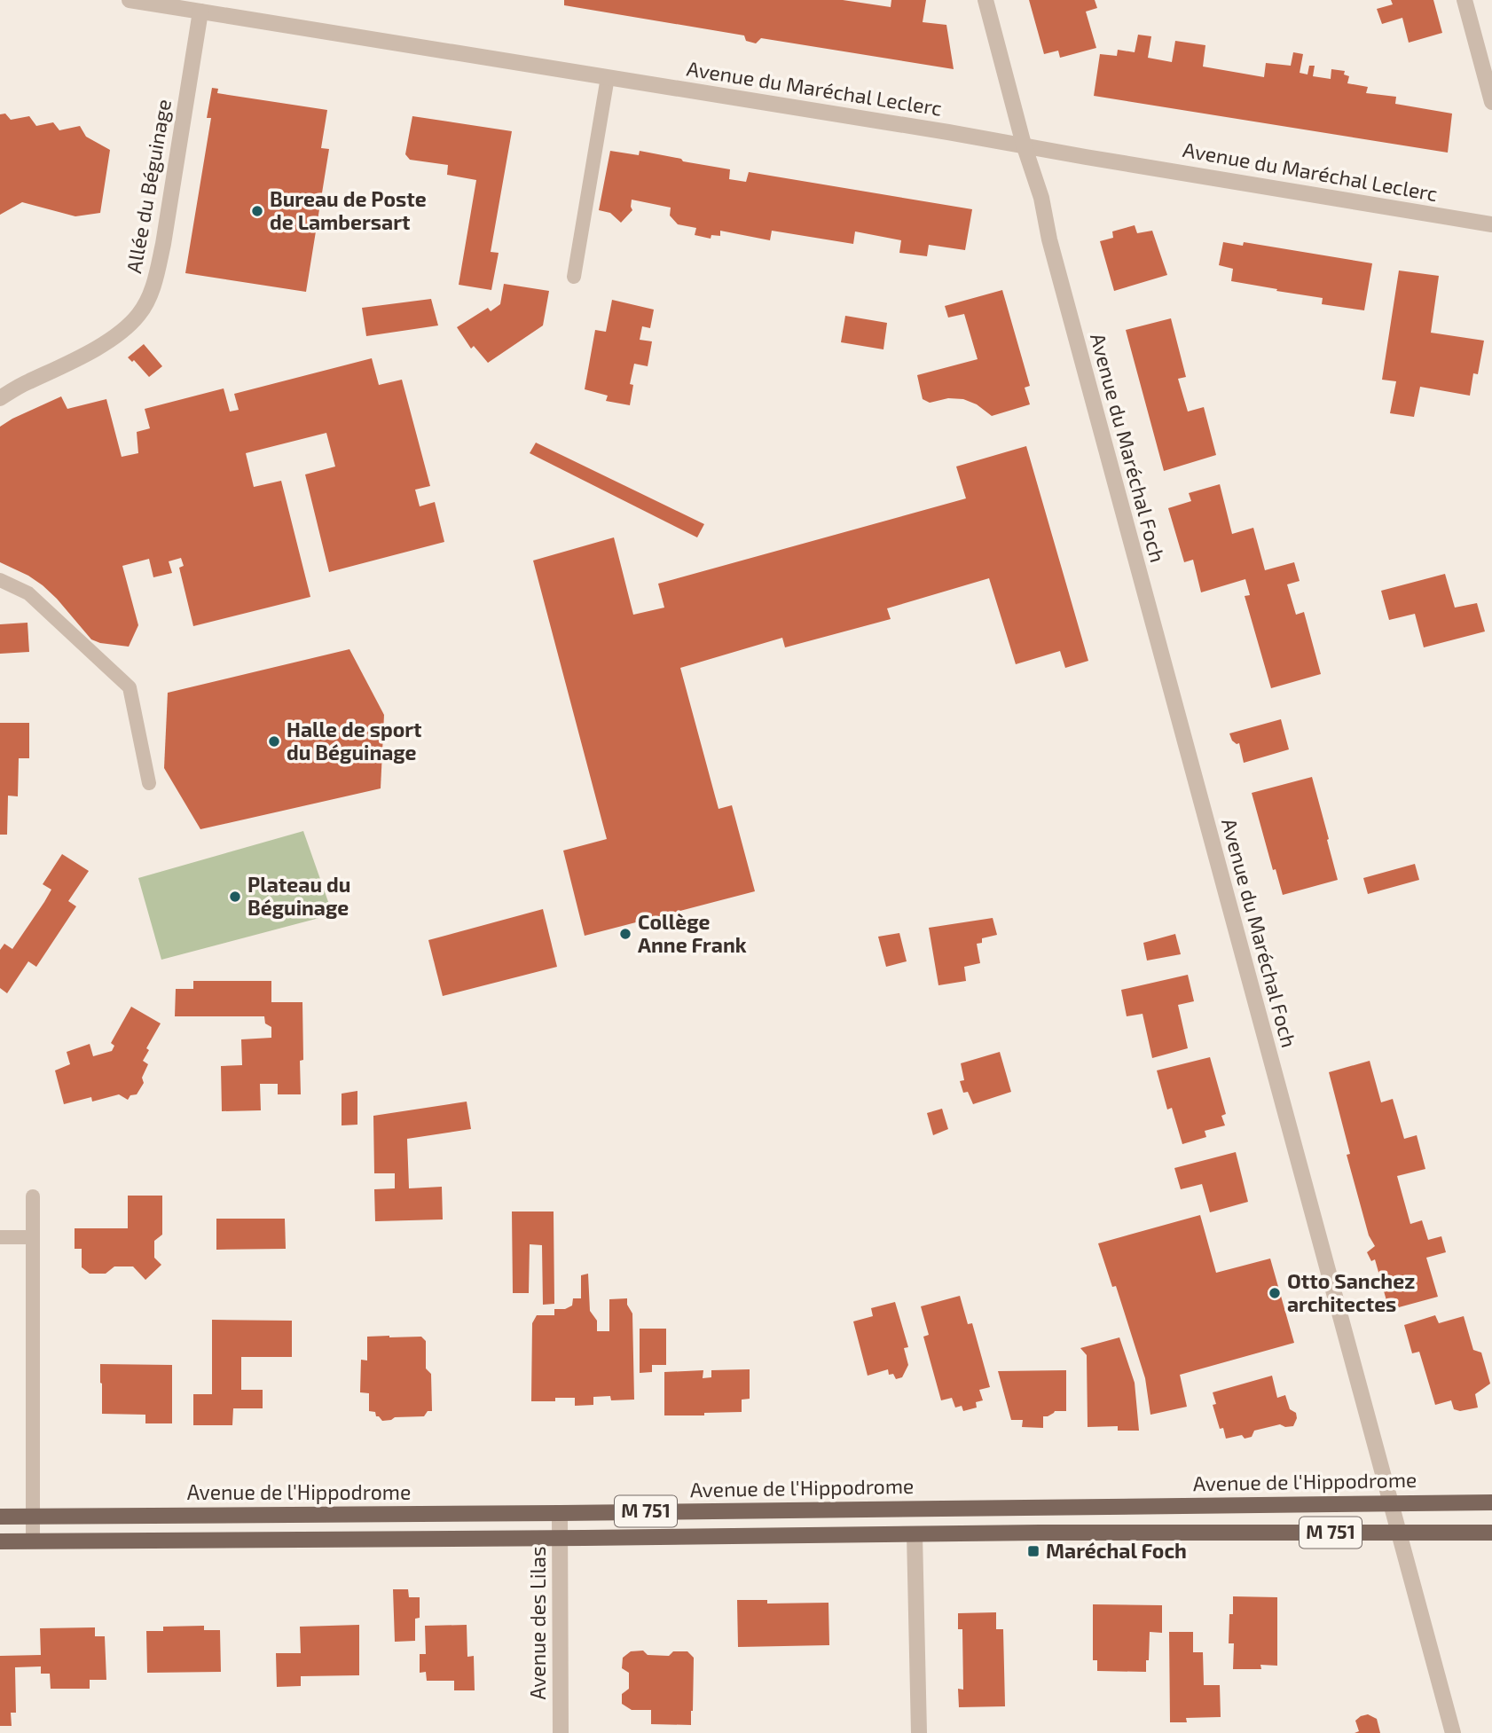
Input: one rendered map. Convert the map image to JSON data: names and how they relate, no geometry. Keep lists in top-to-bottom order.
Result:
{
  "streets": {
    "main road": ["Avenue de l'Hippodrome", "M 751"],
    "street": [
      "Avenue du Maréchal Leclerc",
      "Allée du Béguinage",
      "Avenue du Maréchal Foch",
      "Avenue des Lilas"
    ]
  },
  "crossings": [
    ["Avenue du Maréchal Leclerc", "Allée du Béguinage"],
    ["Avenue du Maréchal Leclerc", "Avenue du Maréchal Foch"],
    ["Avenue du Maréchal Foch", "Avenue de l'Hippodrome"],
    ["Avenue du Maréchal Foch", "M 751"],
    ["Avenue de l'Hippodrome", "Avenue des Lilas"],
    ["M 751", "Avenue des Lilas"]
  ],
  "places": {
    "other": [
      "Bureau de Poste de Lambersart",
      "Halle de sport du Béguinage",
      "Plateau du Béguinage",
      "Collège Anne Frank",
      "Otto Sanchez architectes"
    ],
    "transit": ["Maréchal Foch"]
  }
}
